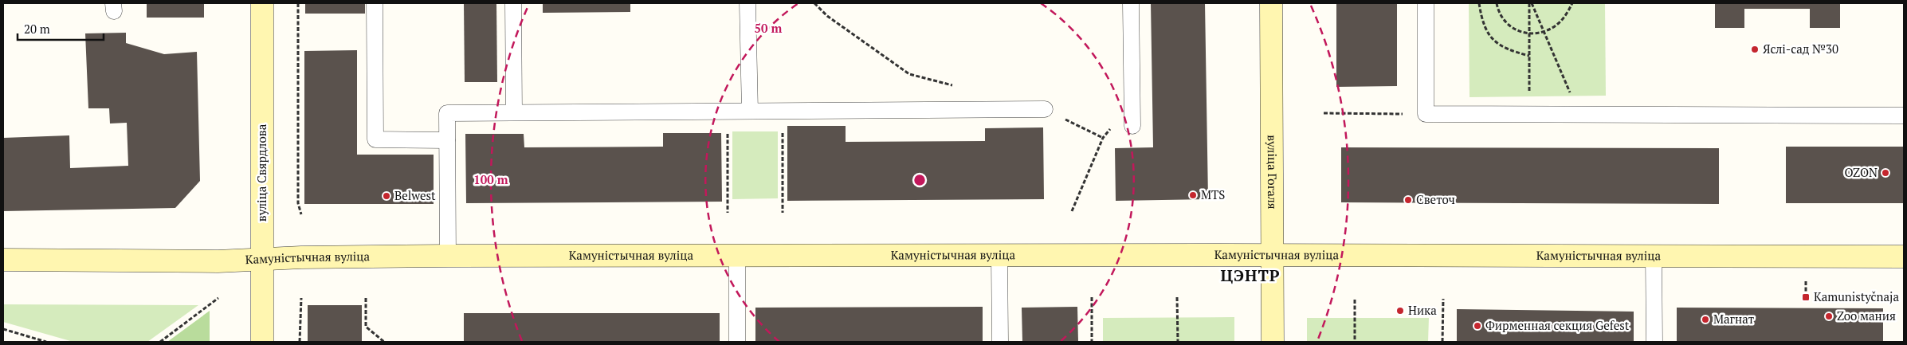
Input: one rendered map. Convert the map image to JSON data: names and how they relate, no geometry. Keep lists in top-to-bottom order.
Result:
{
  "streets": {
    "main road": ["вуліца Гогаля", "вуліца Свярдлова", "Камуністычная вуліца"]
  },
  "crossings": [
    ["вуліца Гогаля", "Камуністычная вуліца"],
    ["вуліца Свярдлова", "Камуністычная вуліца"]
  ],
  "districts": ["ЦЭНТР"],
  "places": {
    "other": [
      "Яслі-сад №30",
      "OZON",
      "MTS",
      "Belwest",
      "Светоч",
      "Ника",
      "Zoo мания",
      "Магнат",
      "Фирменная секция Gefest"
    ],
    "transit": ["Kamunistyčnaja"]
  },
  "scale_bar": "20 m",
  "rings": ["50 m", "100 m"]
}
